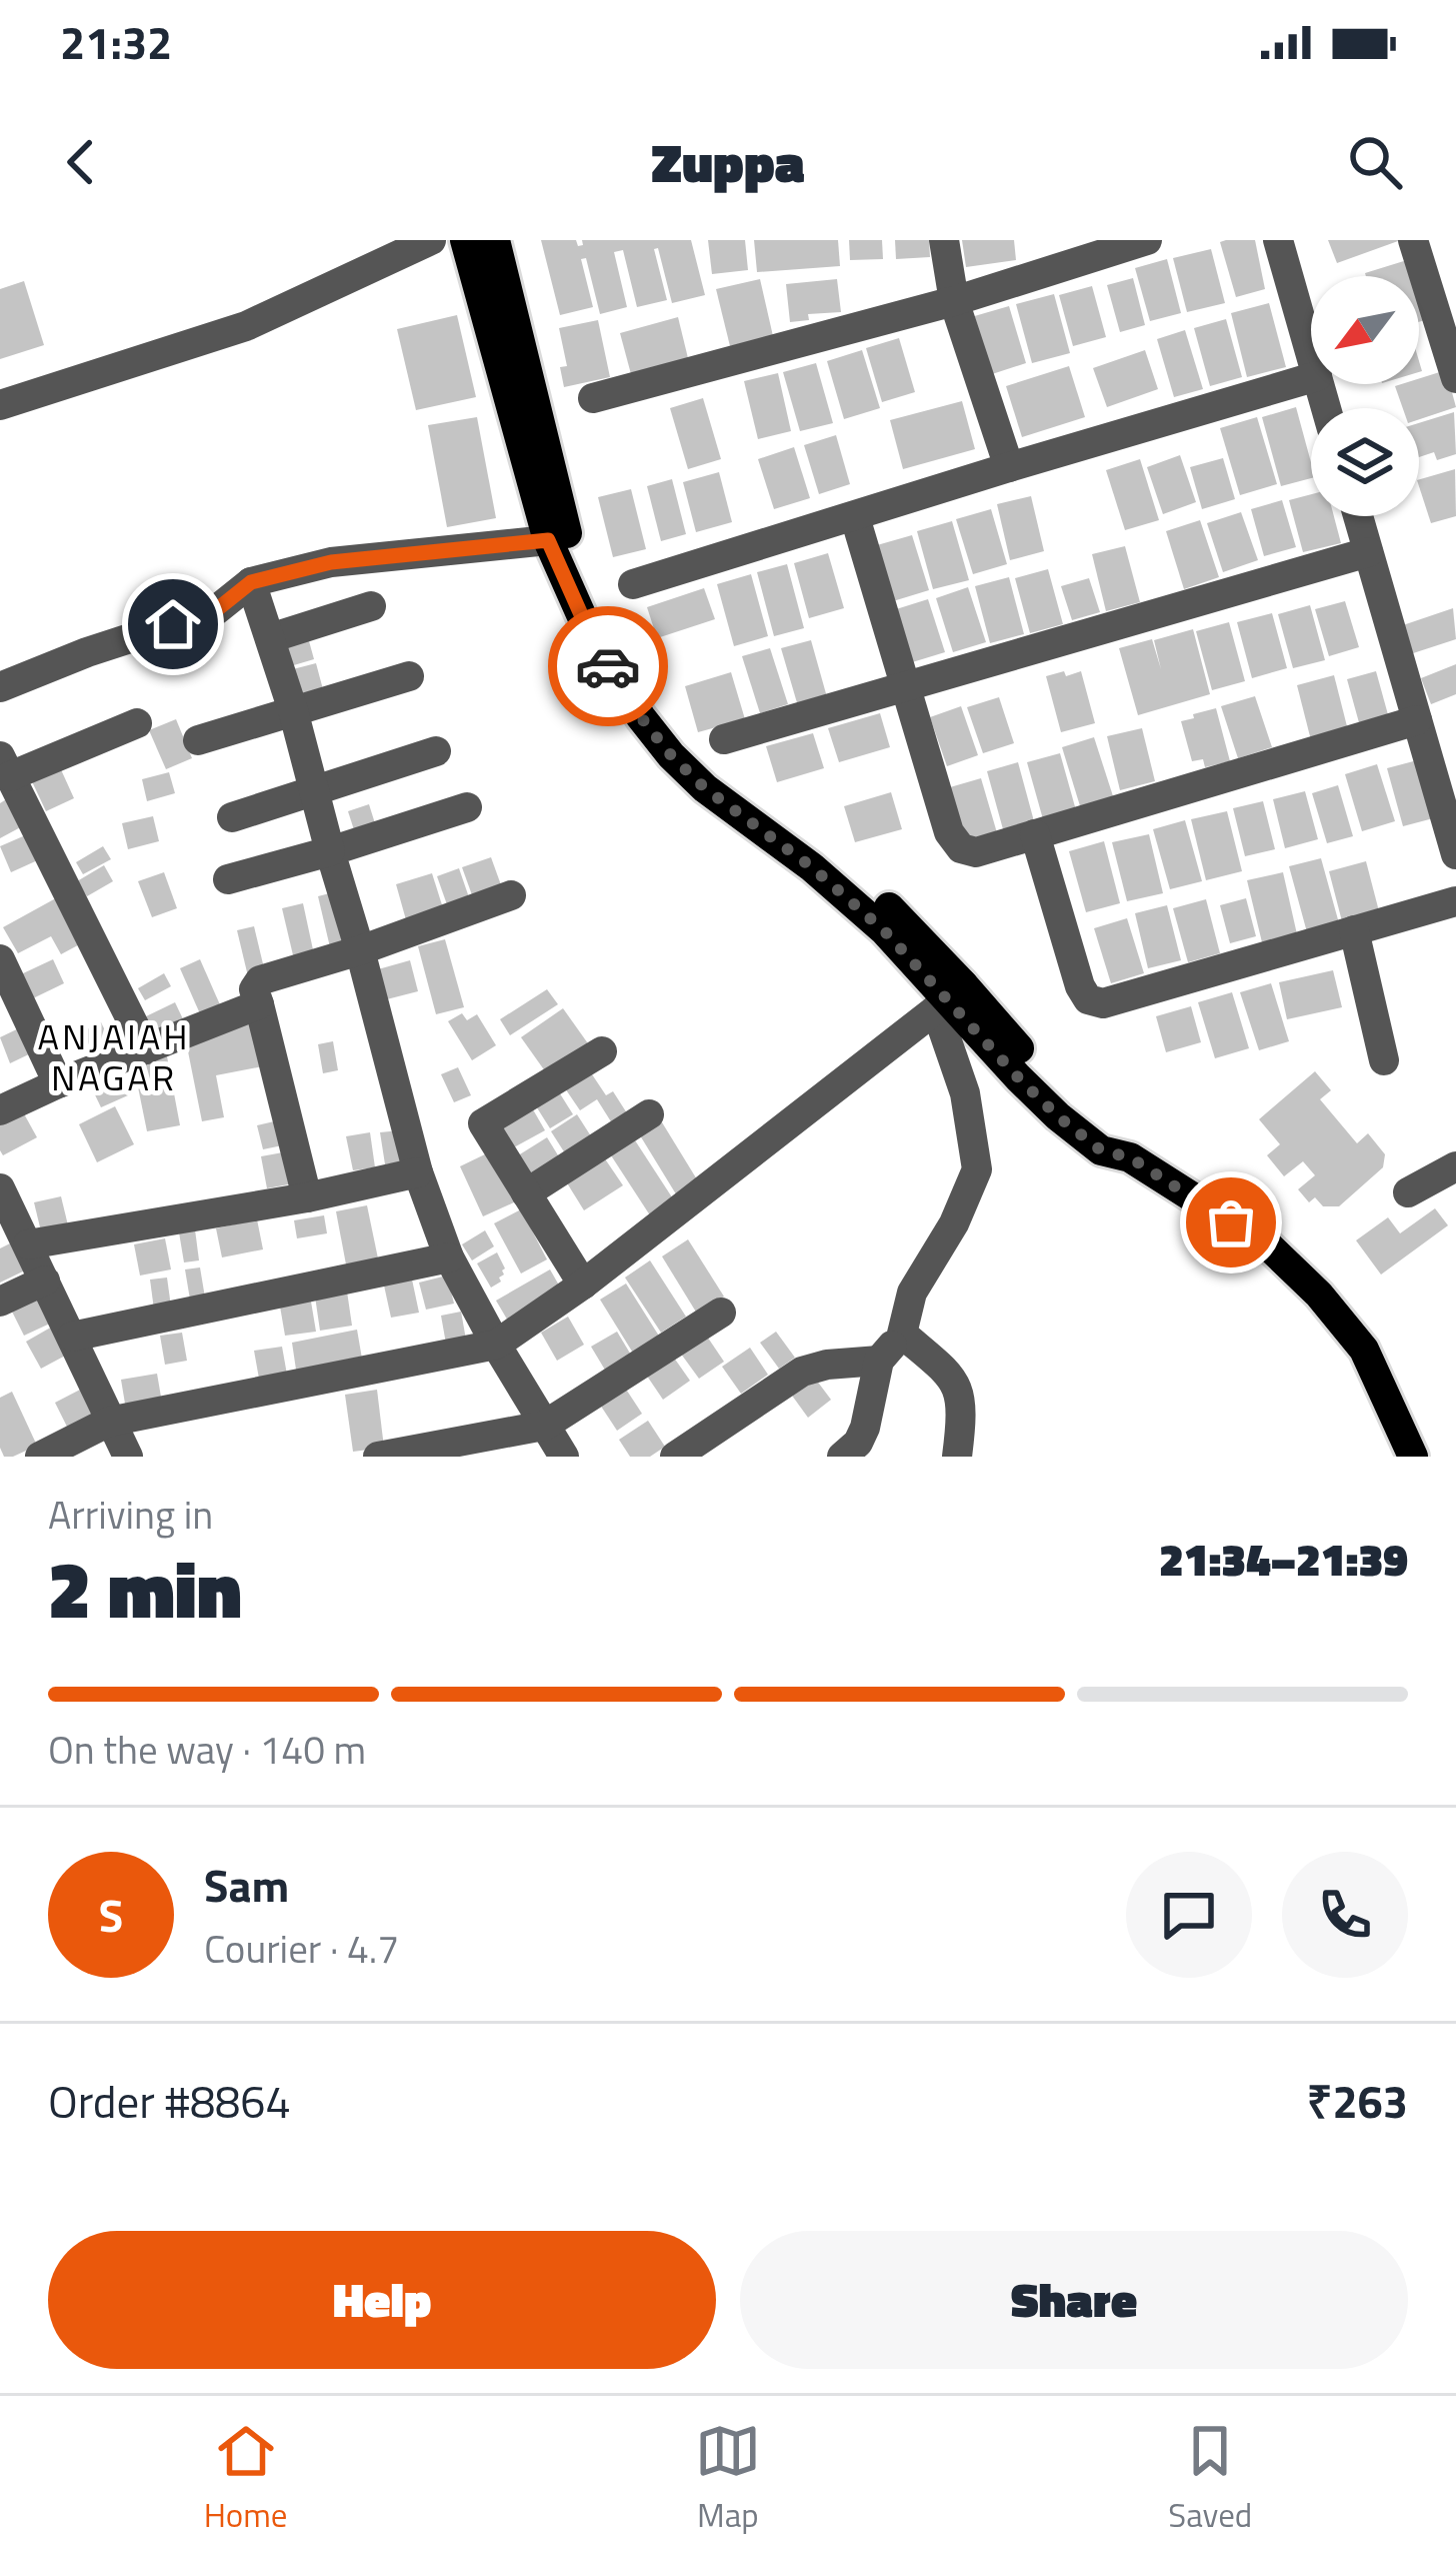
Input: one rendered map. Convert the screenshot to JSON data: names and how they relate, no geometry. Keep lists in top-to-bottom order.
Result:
{
  "districts": ["ANJAIAH NAGAR"],
  "north": "bottom left",
  "page": {
    "status": "21:32",
    "header": "Zuppa",
    "heading": ["2 min", "Arriving in", "21:34–21:39"],
    "panel": [
      "Sam",
      "Courier · 4.7",
      "Order #8864",
      "₹263"
    ],
    "bar": "On the way · 140 m",
    "round": "S",
    "buttons": ["Help", "Share"],
    "tabs": ["Home", "Map", "Saved"]
  }
}
